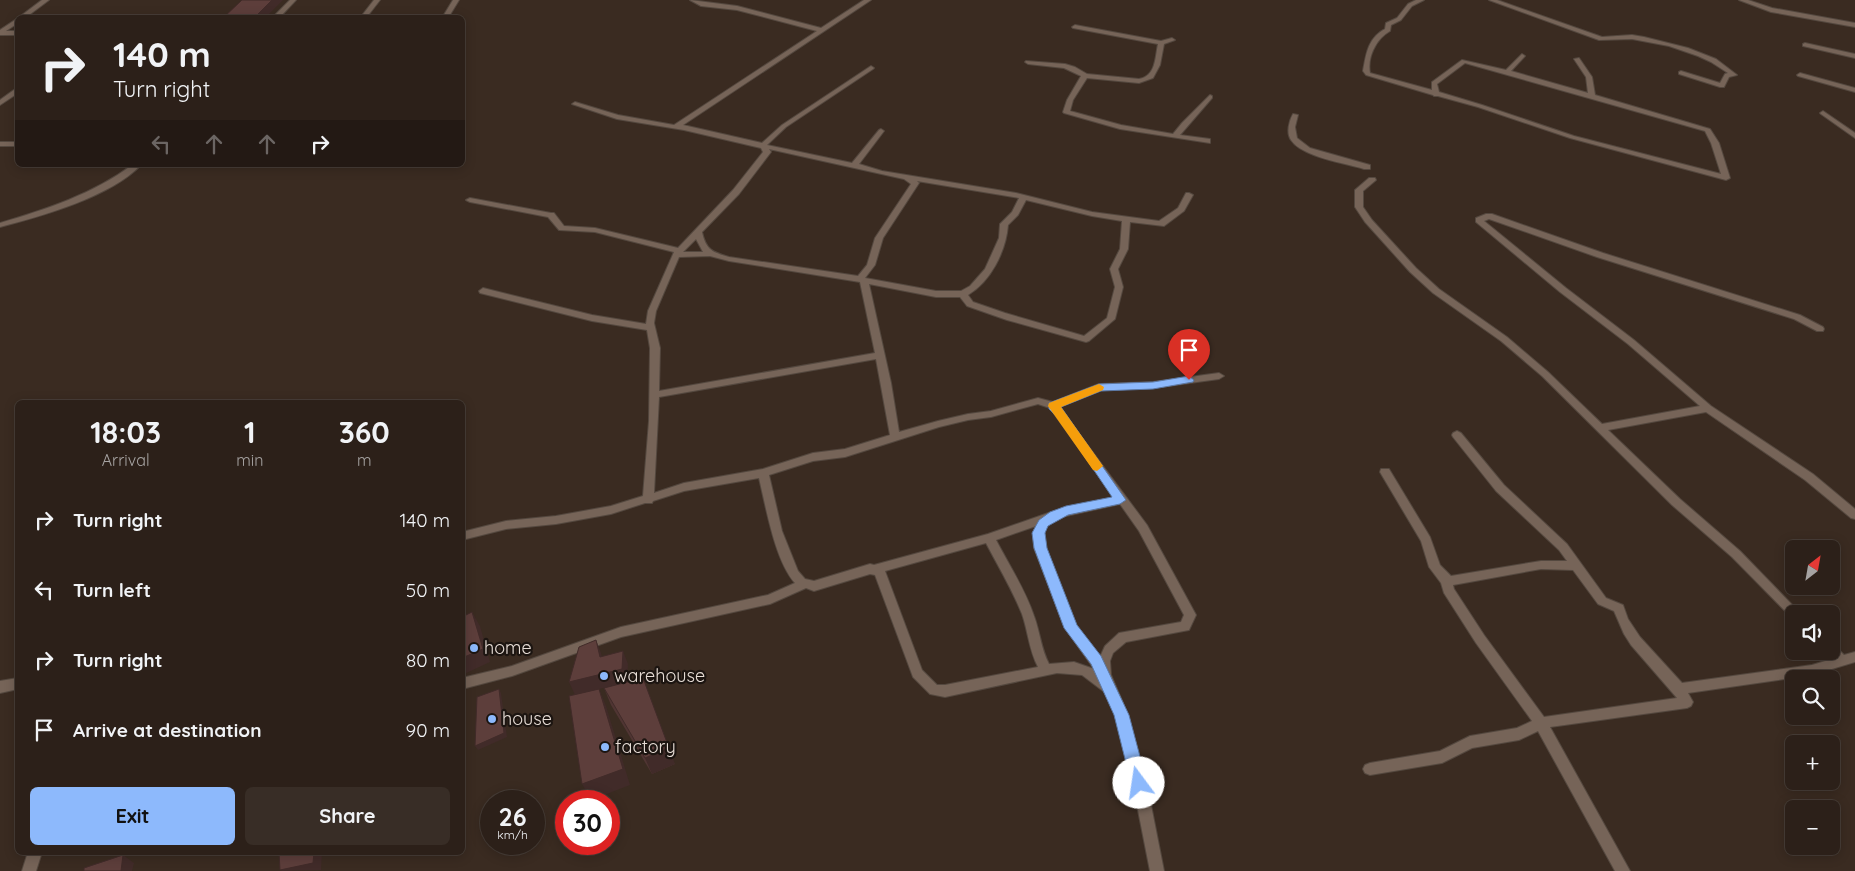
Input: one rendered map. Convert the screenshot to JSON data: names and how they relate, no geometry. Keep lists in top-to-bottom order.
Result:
{
  "places": [
    "home",
    "warehouse",
    "house",
    "factory"
  ],
  "north": "top right",
  "page": {
    "turn": ["140 m", "Turn right"],
    "eta": [
      "18:03",
      "Arrival",
      "1",
      "min",
      "360",
      "m"
    ],
    "list": [
      {
        "name": "Turn right",
        "value": "140 m"
      },
      {
        "name": "Turn left",
        "value": "50 m"
      },
      {
        "name": "Turn right",
        "value": "80 m"
      },
      {
        "name": "Arrive at destination",
        "value": "90 m"
      }
    ],
    "map_buttons": ["+", "−"],
    "buttons": ["Exit", "Share"],
    "speed": "26 km/h",
    "limit": "30"
  }
}
